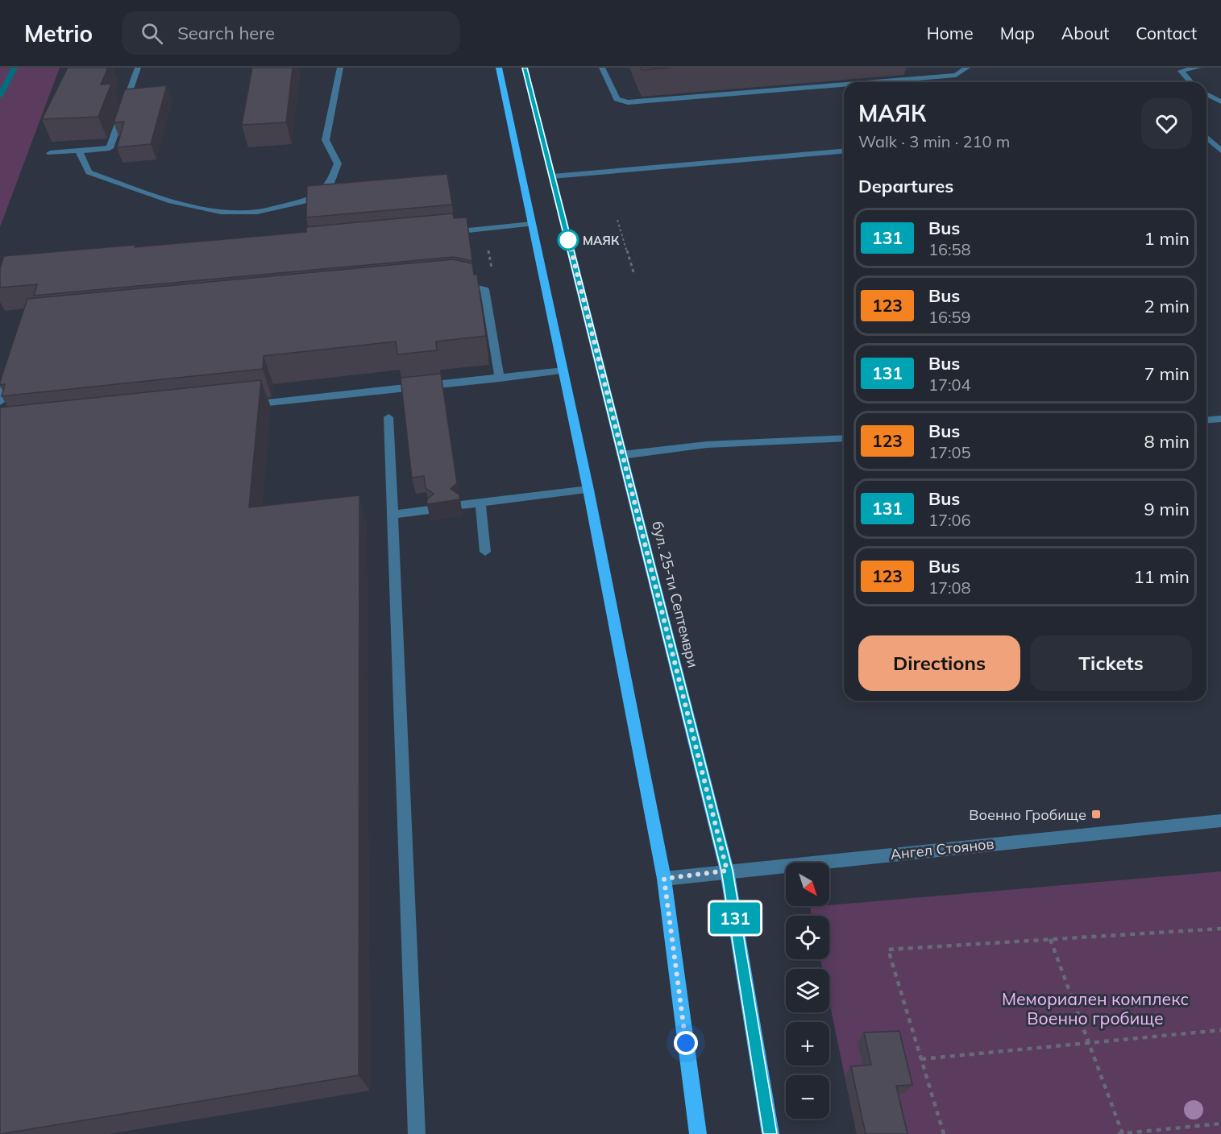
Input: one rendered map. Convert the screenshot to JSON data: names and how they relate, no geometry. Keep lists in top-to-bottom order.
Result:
{
  "streets": {
    "main road": ["бул. 25-ти Септември"],
    "street": ["Ангел Стоянов"]
  },
  "crossings": [
    ["бул. 25-ти Септември", "Ангел Стоянов"]
  ],
  "parks": ["Мемориален комплекс Военно гробище"],
  "places": {
    "other": ["МАЯК"],
    "transit": ["Военно Гробище"]
  },
  "lines": ["bus line 131"],
  "north": "bottom right",
  "page": {
    "header": "Metrio",
    "search": "Search here",
    "nav": [
      "Home",
      "Map",
      "About",
      "Contact"
    ],
    "on_map": "131",
    "heading": [
      ["МАЯК", "Walk · 3 min · 210 m"],
      "Departures"
    ],
    "list": [
      {
        "mark": "131",
        "name": "Bus",
        "note": "16:58",
        "value": "1 min"
      },
      {
        "mark": "123",
        "name": "Bus",
        "note": "16:59",
        "value": "2 min"
      },
      {
        "mark": "131",
        "name": "Bus",
        "note": "17:04",
        "value": "7 min"
      },
      {
        "mark": "123",
        "name": "Bus",
        "note": "17:05",
        "value": "8 min"
      },
      {
        "mark": "131",
        "name": "Bus",
        "note": "17:06",
        "value": "9 min"
      },
      {
        "mark": "123",
        "name": "Bus",
        "note": "17:08",
        "value": "11 min"
      }
    ],
    "buttons": ["Directions", "Tickets"],
    "map_buttons": ["+", "−"]
  }
}
